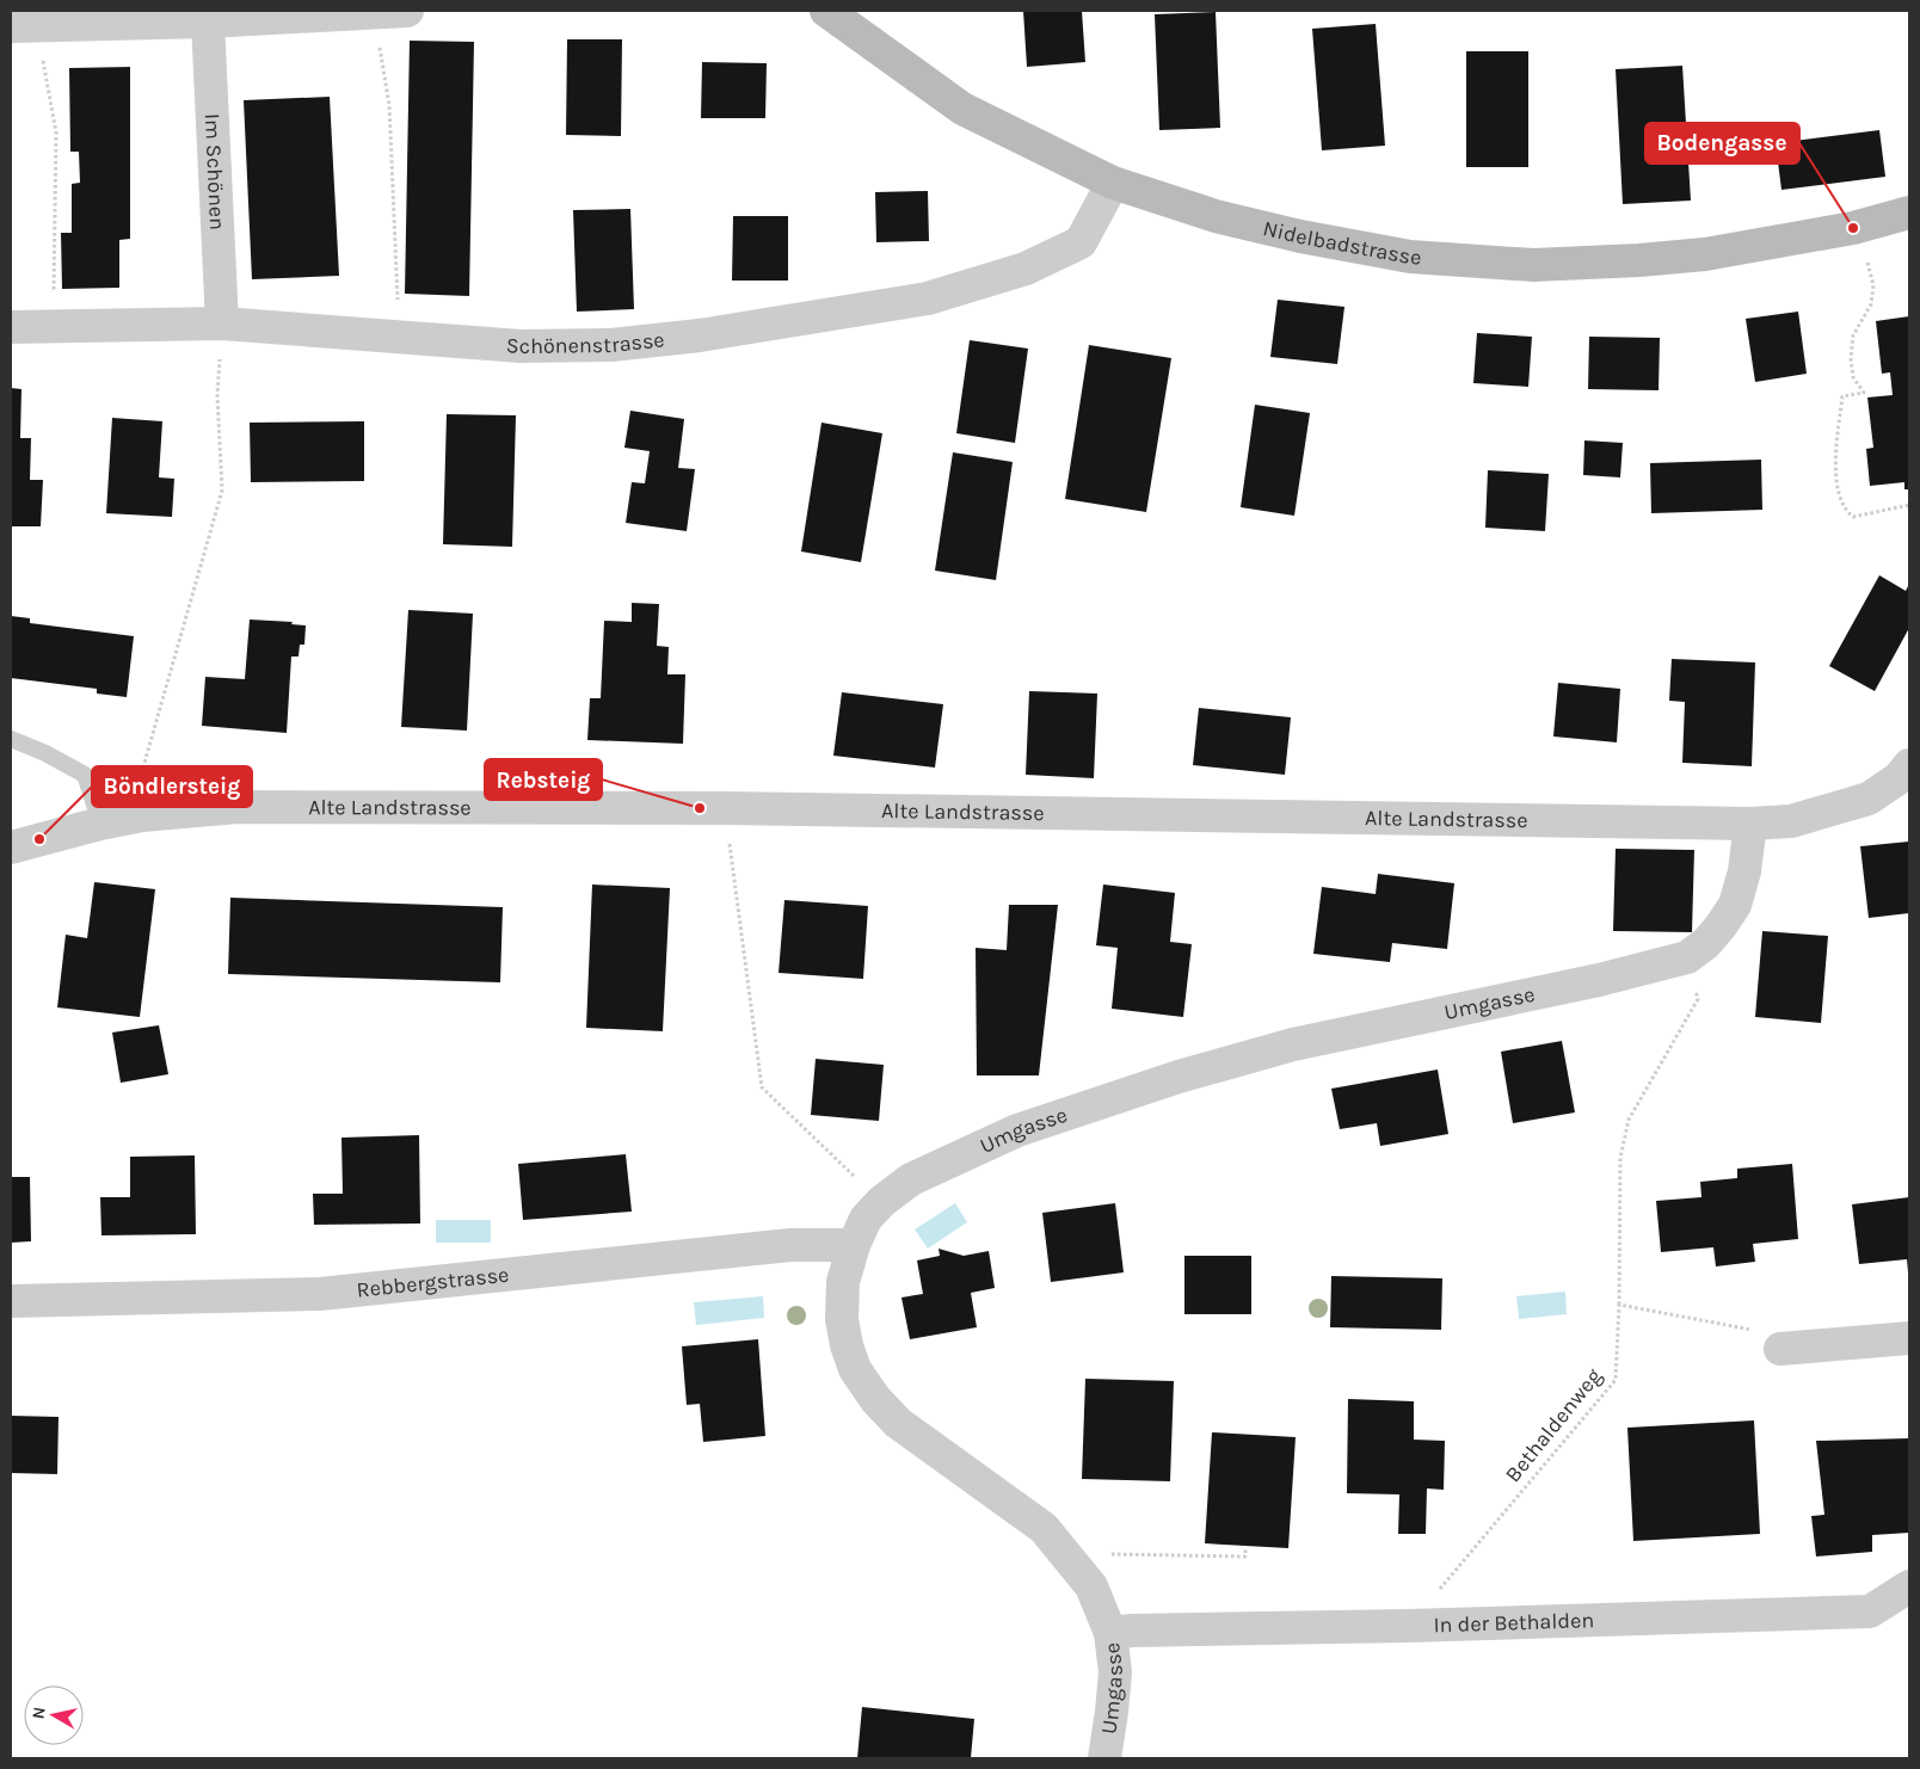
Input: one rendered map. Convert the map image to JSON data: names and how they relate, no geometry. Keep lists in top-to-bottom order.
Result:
{
  "streets": {
    "main road": ["Nidelbadstrasse"],
    "street": [
      "Im Schönen",
      "Schönenstrasse",
      "Alte Landstrasse",
      "Umgasse",
      "Rebbergstrasse",
      "In der Bethalden"
    ],
    "path": ["Bethaldenweg"]
  },
  "crossings": [
    ["Im Schönen", "Schönenstrasse"],
    ["Nidelbadstrasse", "Schönenstrasse"],
    ["Alte Landstrasse", "Umgasse"],
    ["Umgasse", "Rebbergstrasse"],
    ["Umgasse", "Bethaldenweg"],
    ["Umgasse", "In der Bethalden"],
    ["Bethaldenweg", "In der Bethalden"]
  ],
  "places": ["Bodengasse", "Rebsteig", "Böndlersteig"],
  "north": "left"
}
